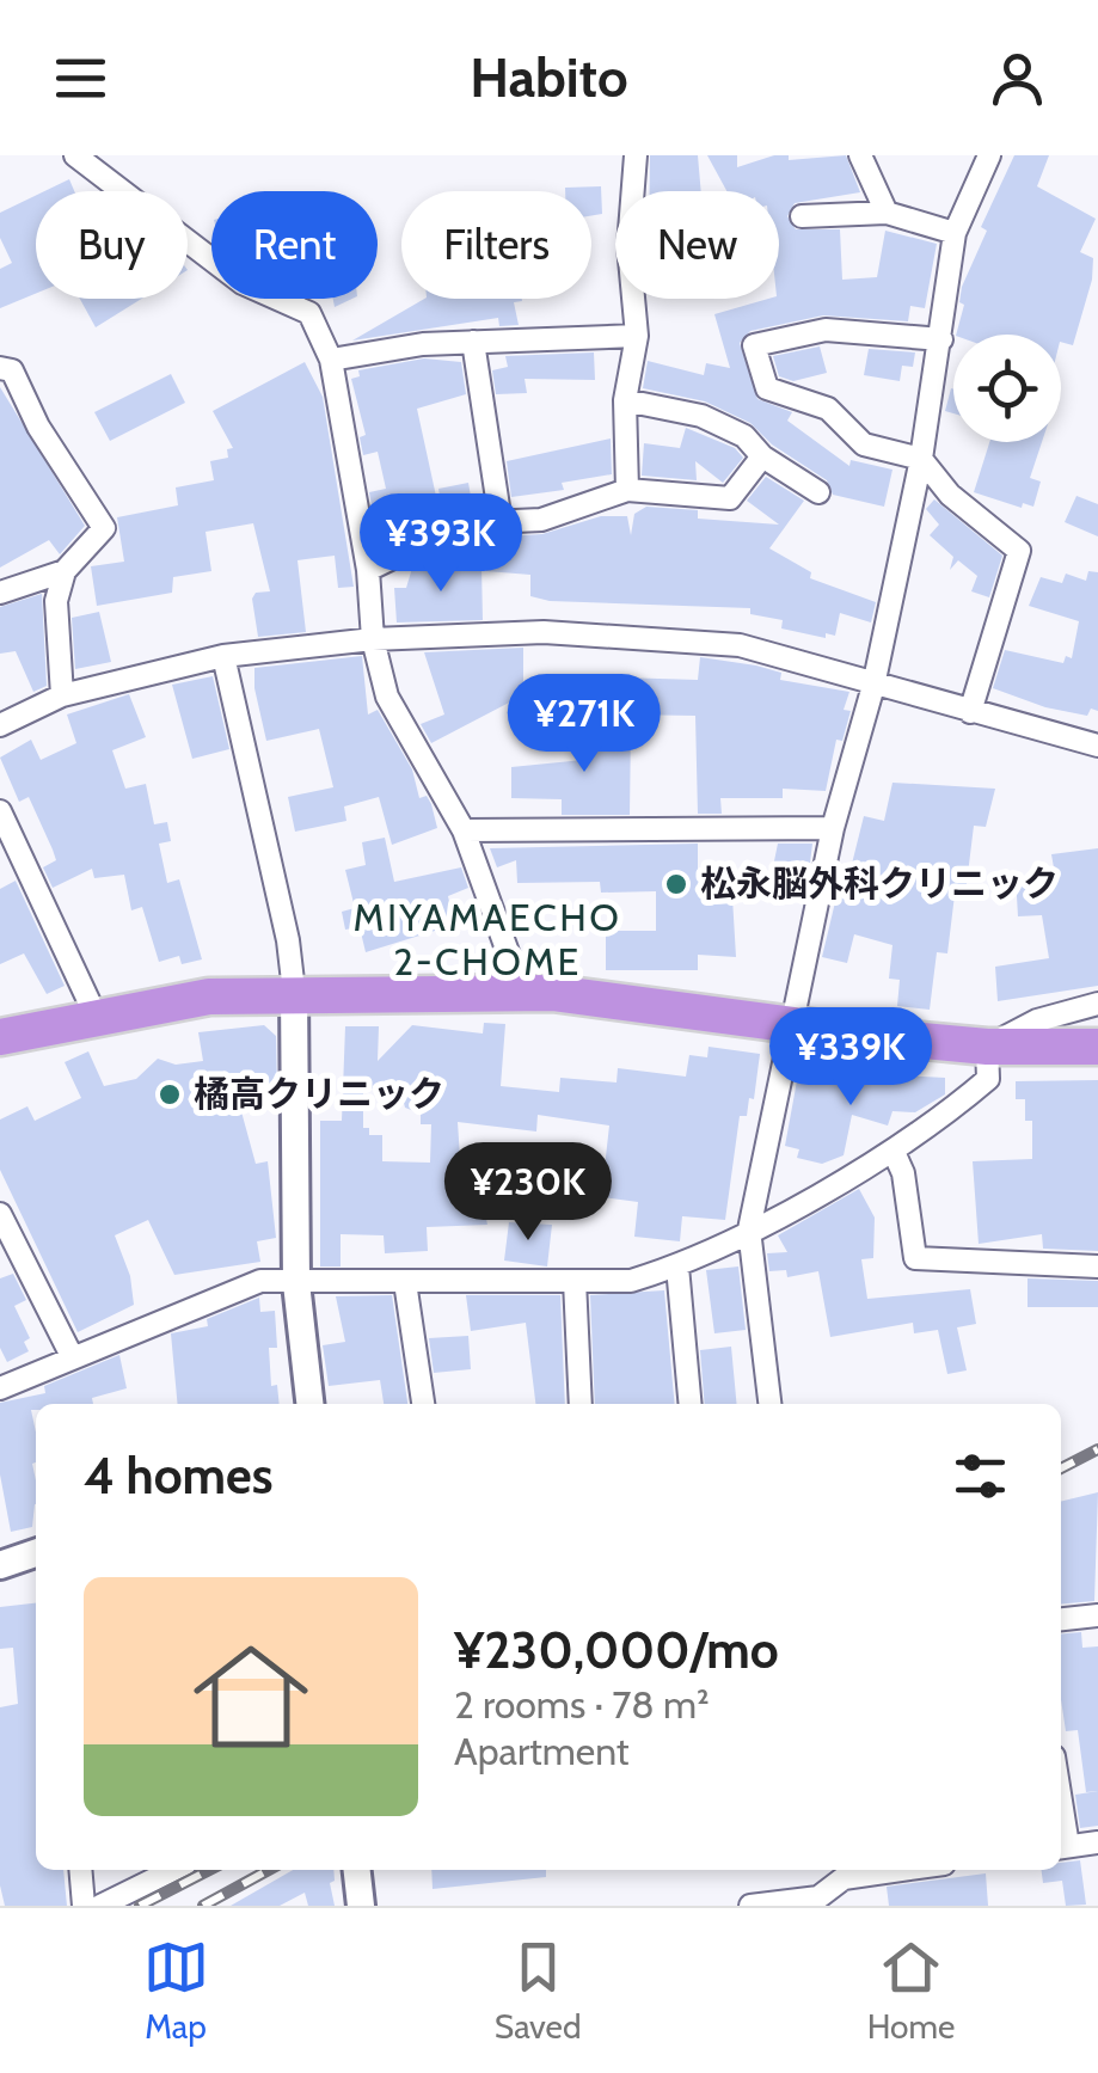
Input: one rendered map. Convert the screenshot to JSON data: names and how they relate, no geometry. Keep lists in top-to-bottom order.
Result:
{
  "districts": ["MIYAMAECHO 2-CHOME"],
  "places": ["松永脳外科クリニック", "橘高クリニック"],
  "page": {
    "header": "Habito",
    "chip": [
      "Buy",
      "Rent",
      "Filters",
      "New"
    ],
    "price": [
      "¥393K",
      "¥271K",
      "¥339K",
      "¥230K"
    ],
    "heading": "4 homes",
    "list": [
      {
        "name": "¥230,000/mo",
        "note": "2 rooms · 78 m² · Apartment"
      }
    ],
    "tabs": ["Map", "Saved", "Home"]
  }
}
